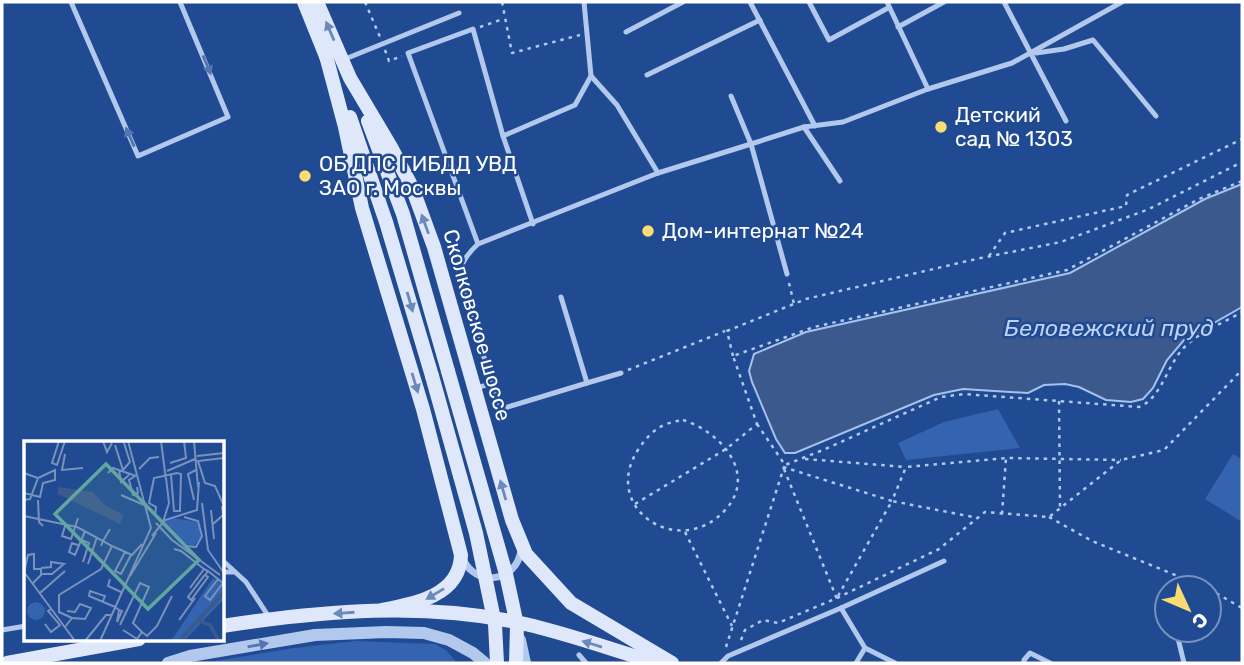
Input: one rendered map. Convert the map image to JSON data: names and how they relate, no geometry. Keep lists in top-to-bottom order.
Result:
{
  "streets": {
    "main road": ["Сколковское шоссе"]
  },
  "water": ["Беловежский пруд"],
  "places": ["Детский сад № 1303", "ОБ ДПС ГИБДД УВД ЗАО г. Москвы", "Дом-интернат №24"],
  "north": "bottom right"
}
